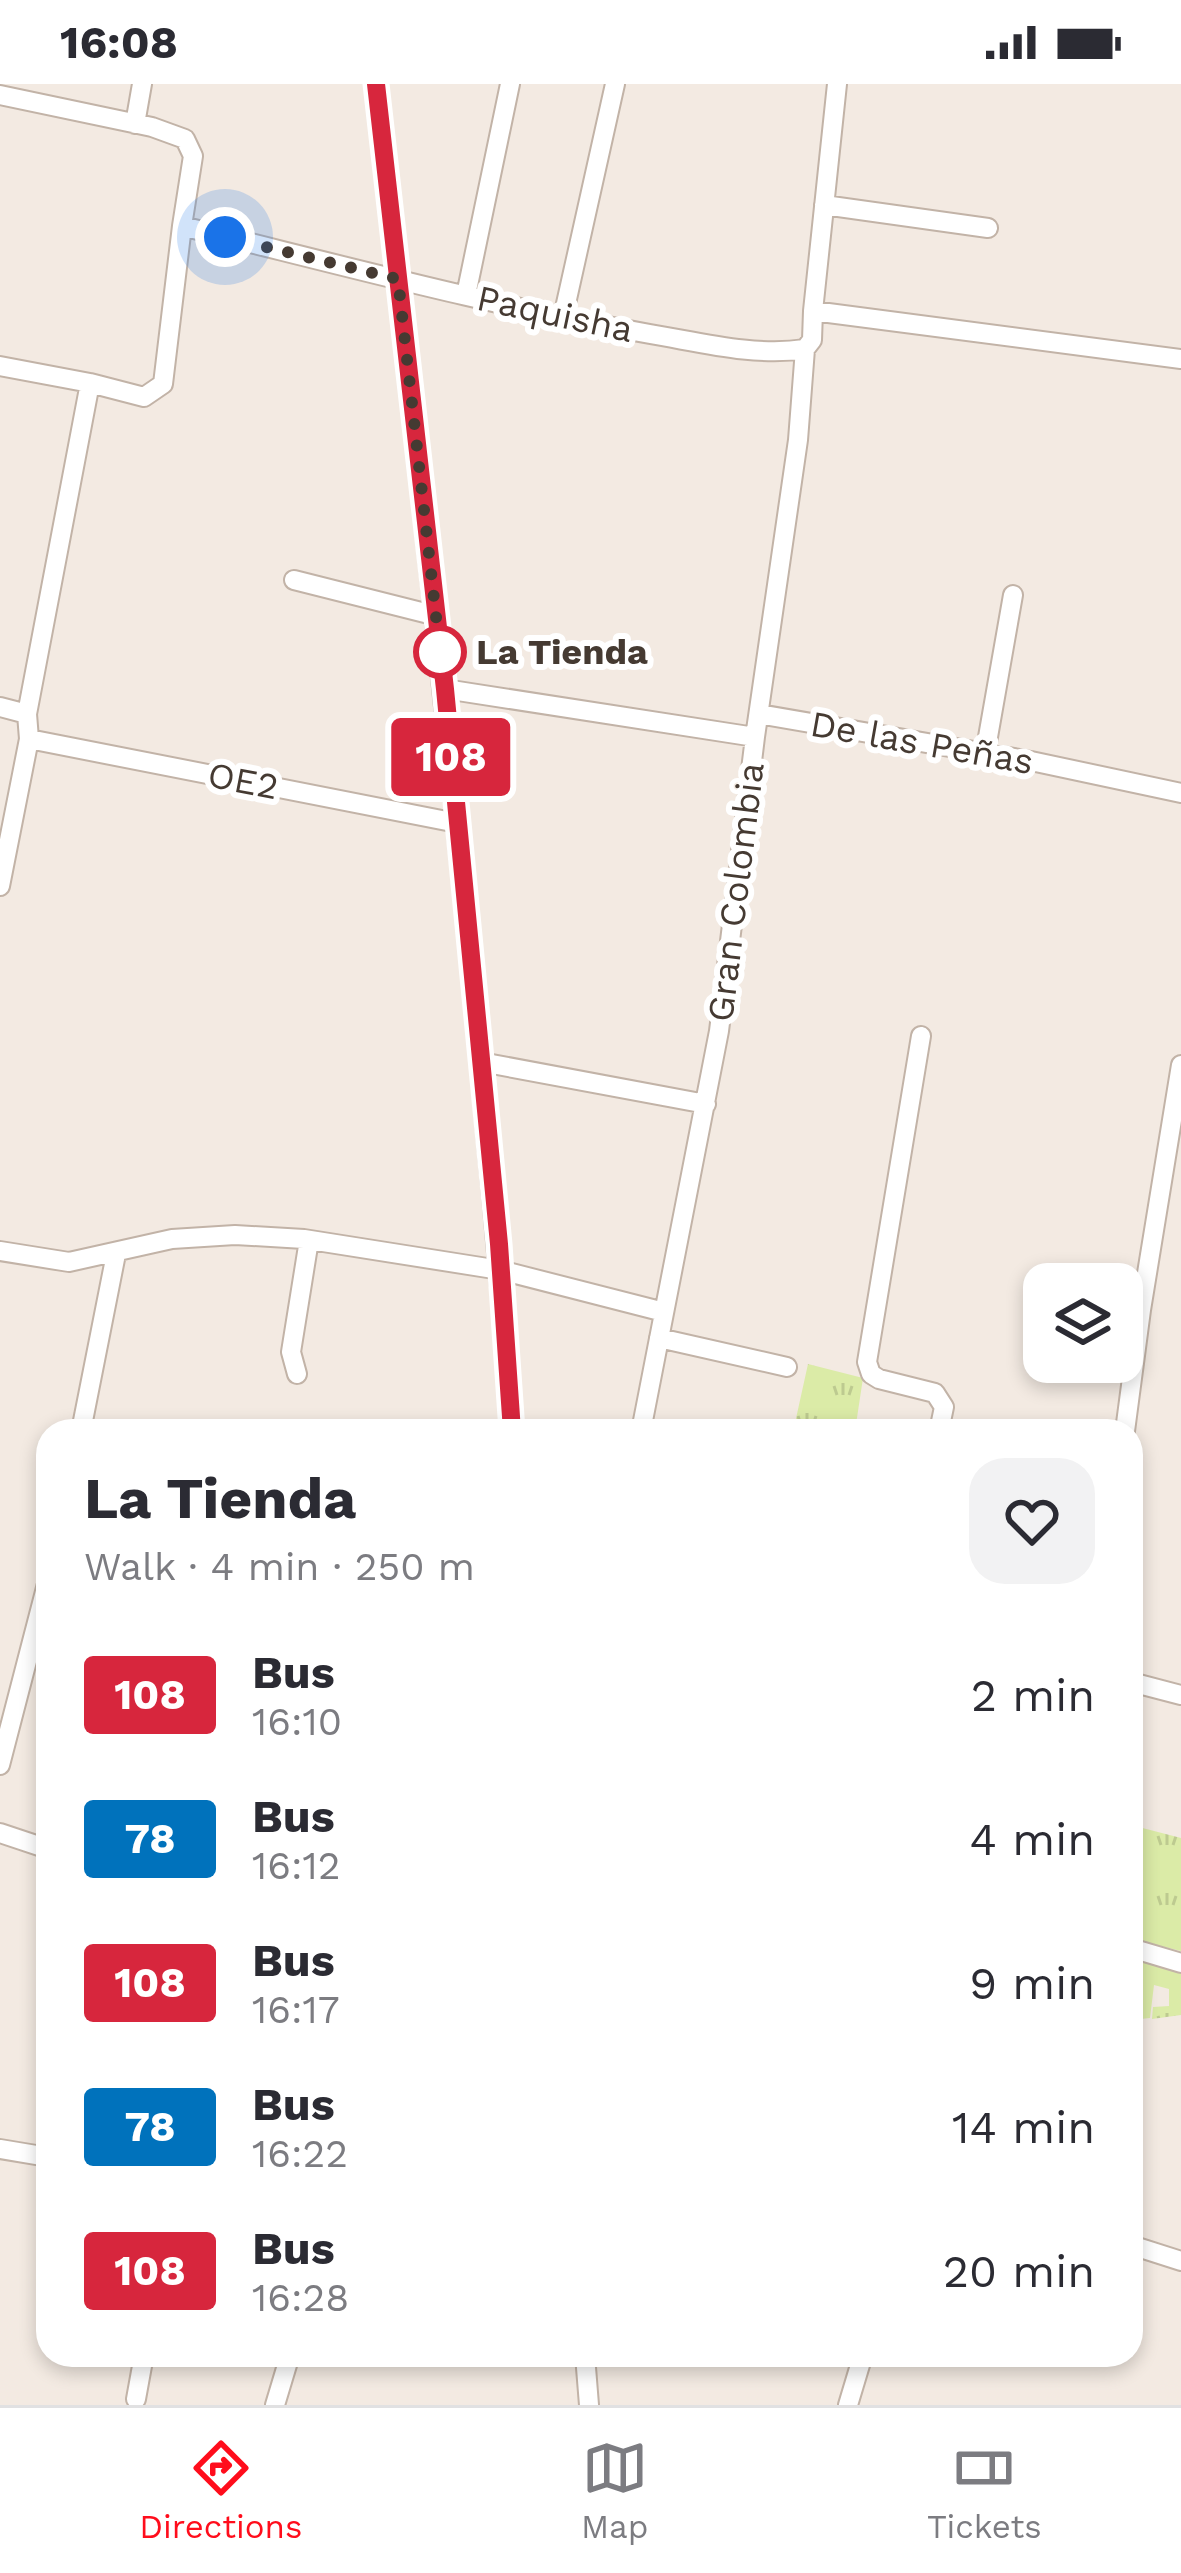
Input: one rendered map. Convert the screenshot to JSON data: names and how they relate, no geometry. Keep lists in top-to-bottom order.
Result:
{
  "streets": {
    "street": [
      "Paquisha",
      "De las Peñas",
      "OE2",
      "Gran Colombia"
    ]
  },
  "crossings": [
    ["Paquisha", "Gran Colombia"],
    ["De las Peñas", "Gran Colombia"]
  ],
  "places": ["La Tienda"],
  "lines": ["bus line 108"],
  "page": {
    "status": "16:08",
    "on_map": "108",
    "heading": ["La Tienda", "Walk · 4 min · 250 m"],
    "list": [
      {
        "mark": "108",
        "name": "Bus",
        "note": "16:10",
        "value": "2 min"
      },
      {
        "mark": "78",
        "name": "Bus",
        "note": "16:12",
        "value": "4 min"
      },
      {
        "mark": "108",
        "name": "Bus",
        "note": "16:17",
        "value": "9 min"
      },
      {
        "mark": "78",
        "name": "Bus",
        "note": "16:22",
        "value": "14 min"
      },
      {
        "mark": "108",
        "name": "Bus",
        "note": "16:28",
        "value": "20 min"
      }
    ],
    "tabs": ["Directions", "Map", "Tickets"]
  }
}
